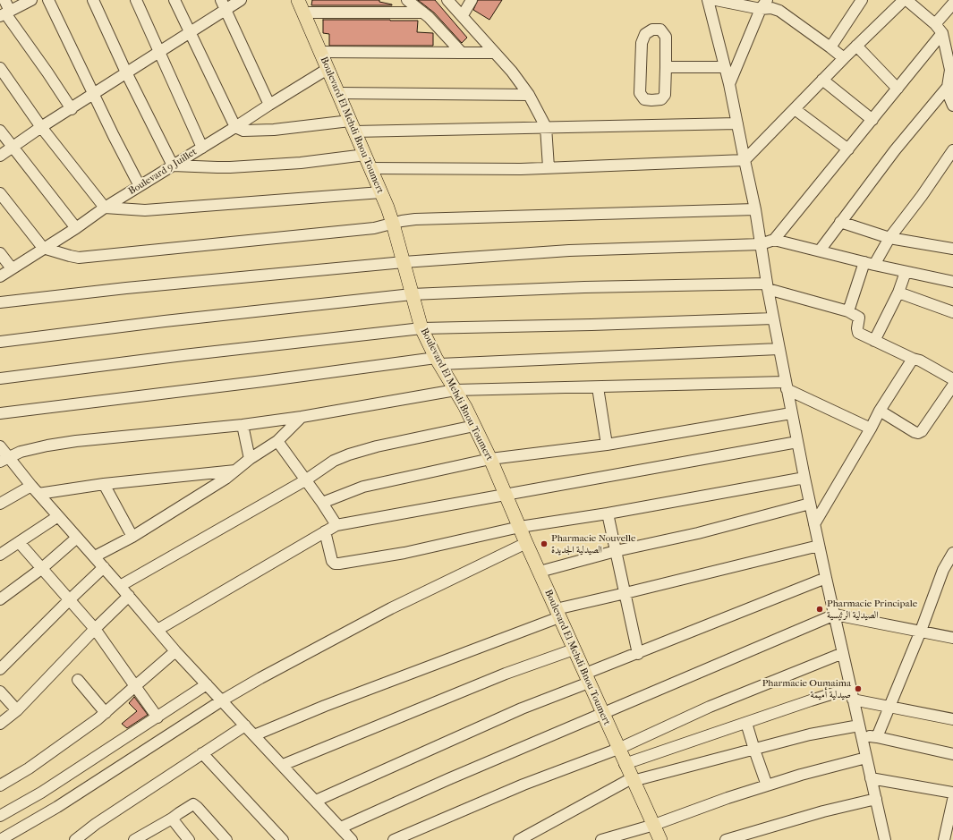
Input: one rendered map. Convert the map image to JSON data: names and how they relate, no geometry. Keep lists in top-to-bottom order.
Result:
{
  "streets": {
    "main road": ["Boulevard El Mehdi Bnou Toumert"],
    "street": ["Boulevard 9 Juillet"]
  },
  "crossings": [
    ["Boulevard El Mehdi Bnou Toumert", "Boulevard 9 Juillet"]
  ],
  "places": ["Pharmacie Nouvelle الصيدلية الجديدة", "Pharmacie Principale الصيدلية الرئيسية", "Pharmacie Oumaima صيدلية أميمة"]
}
